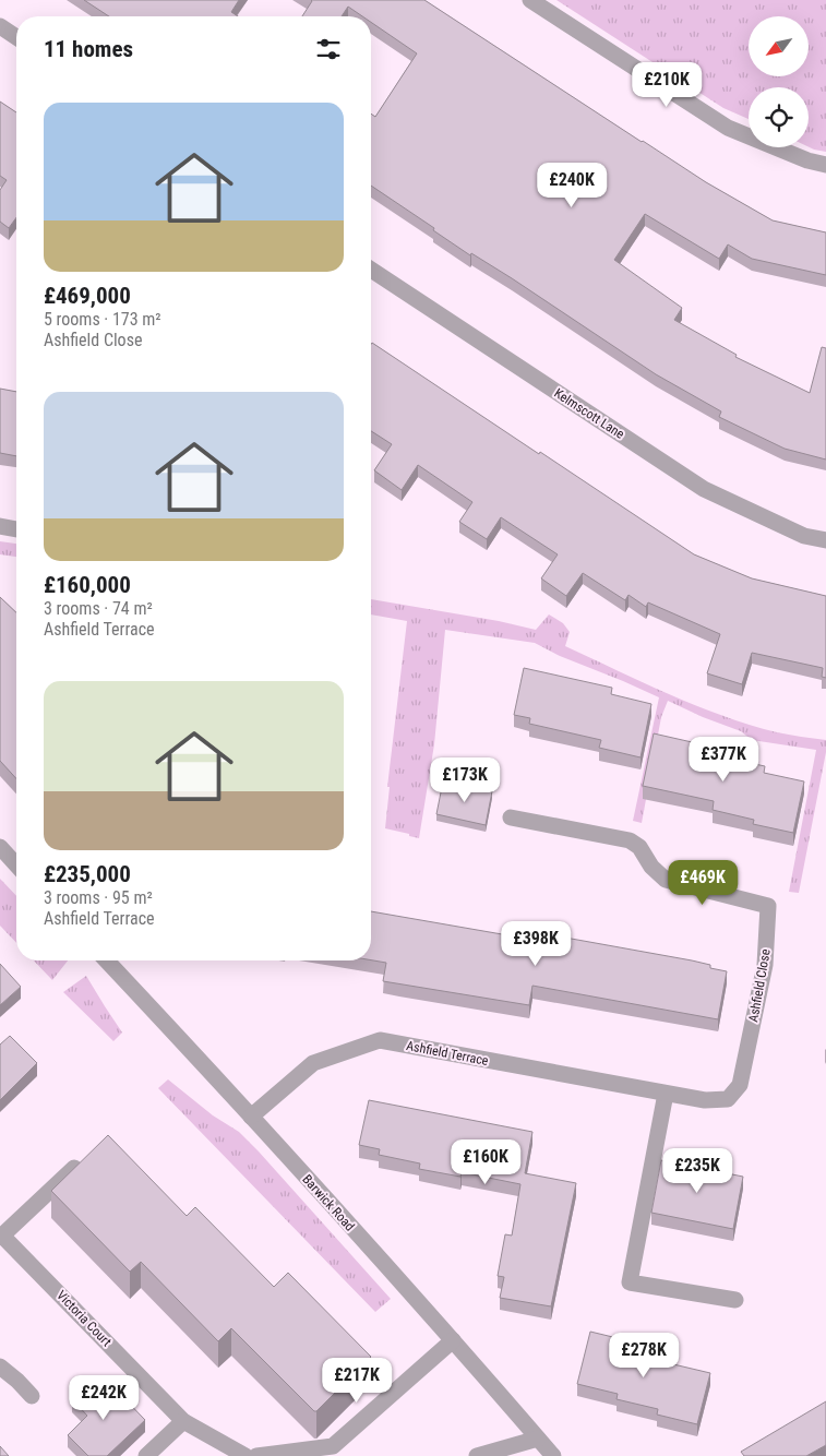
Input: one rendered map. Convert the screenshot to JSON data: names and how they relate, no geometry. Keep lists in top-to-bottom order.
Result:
{
  "streets": {
    "street": [
      "Kelmscott Lane",
      "Ashfield Close",
      "Ashfield Terrace",
      "Barwick Road",
      "Victoria Court"
    ]
  },
  "crossings": [
    ["Ashfield Close", "Ashfield Terrace"],
    ["Ashfield Terrace", "Barwick Road"]
  ],
  "north": "bottom left",
  "page": {
    "heading": "11 homes",
    "price": [
      "£210K",
      "£240K",
      "£377K",
      "£173K",
      "£469K",
      "£398K",
      "£160K",
      "£235K",
      "£278K",
      "£217K",
      "£242K"
    ],
    "list": [
      {
        "name": "£469,000",
        "note": "5 rooms · 173 m² · Ashfield Close"
      },
      {
        "name": "£160,000",
        "note": "3 rooms · 74 m² · Ashfield Terrace"
      },
      {
        "name": "£235,000",
        "note": "3 rooms · 95 m² · Ashfield Terrace"
      }
    ]
  }
}
